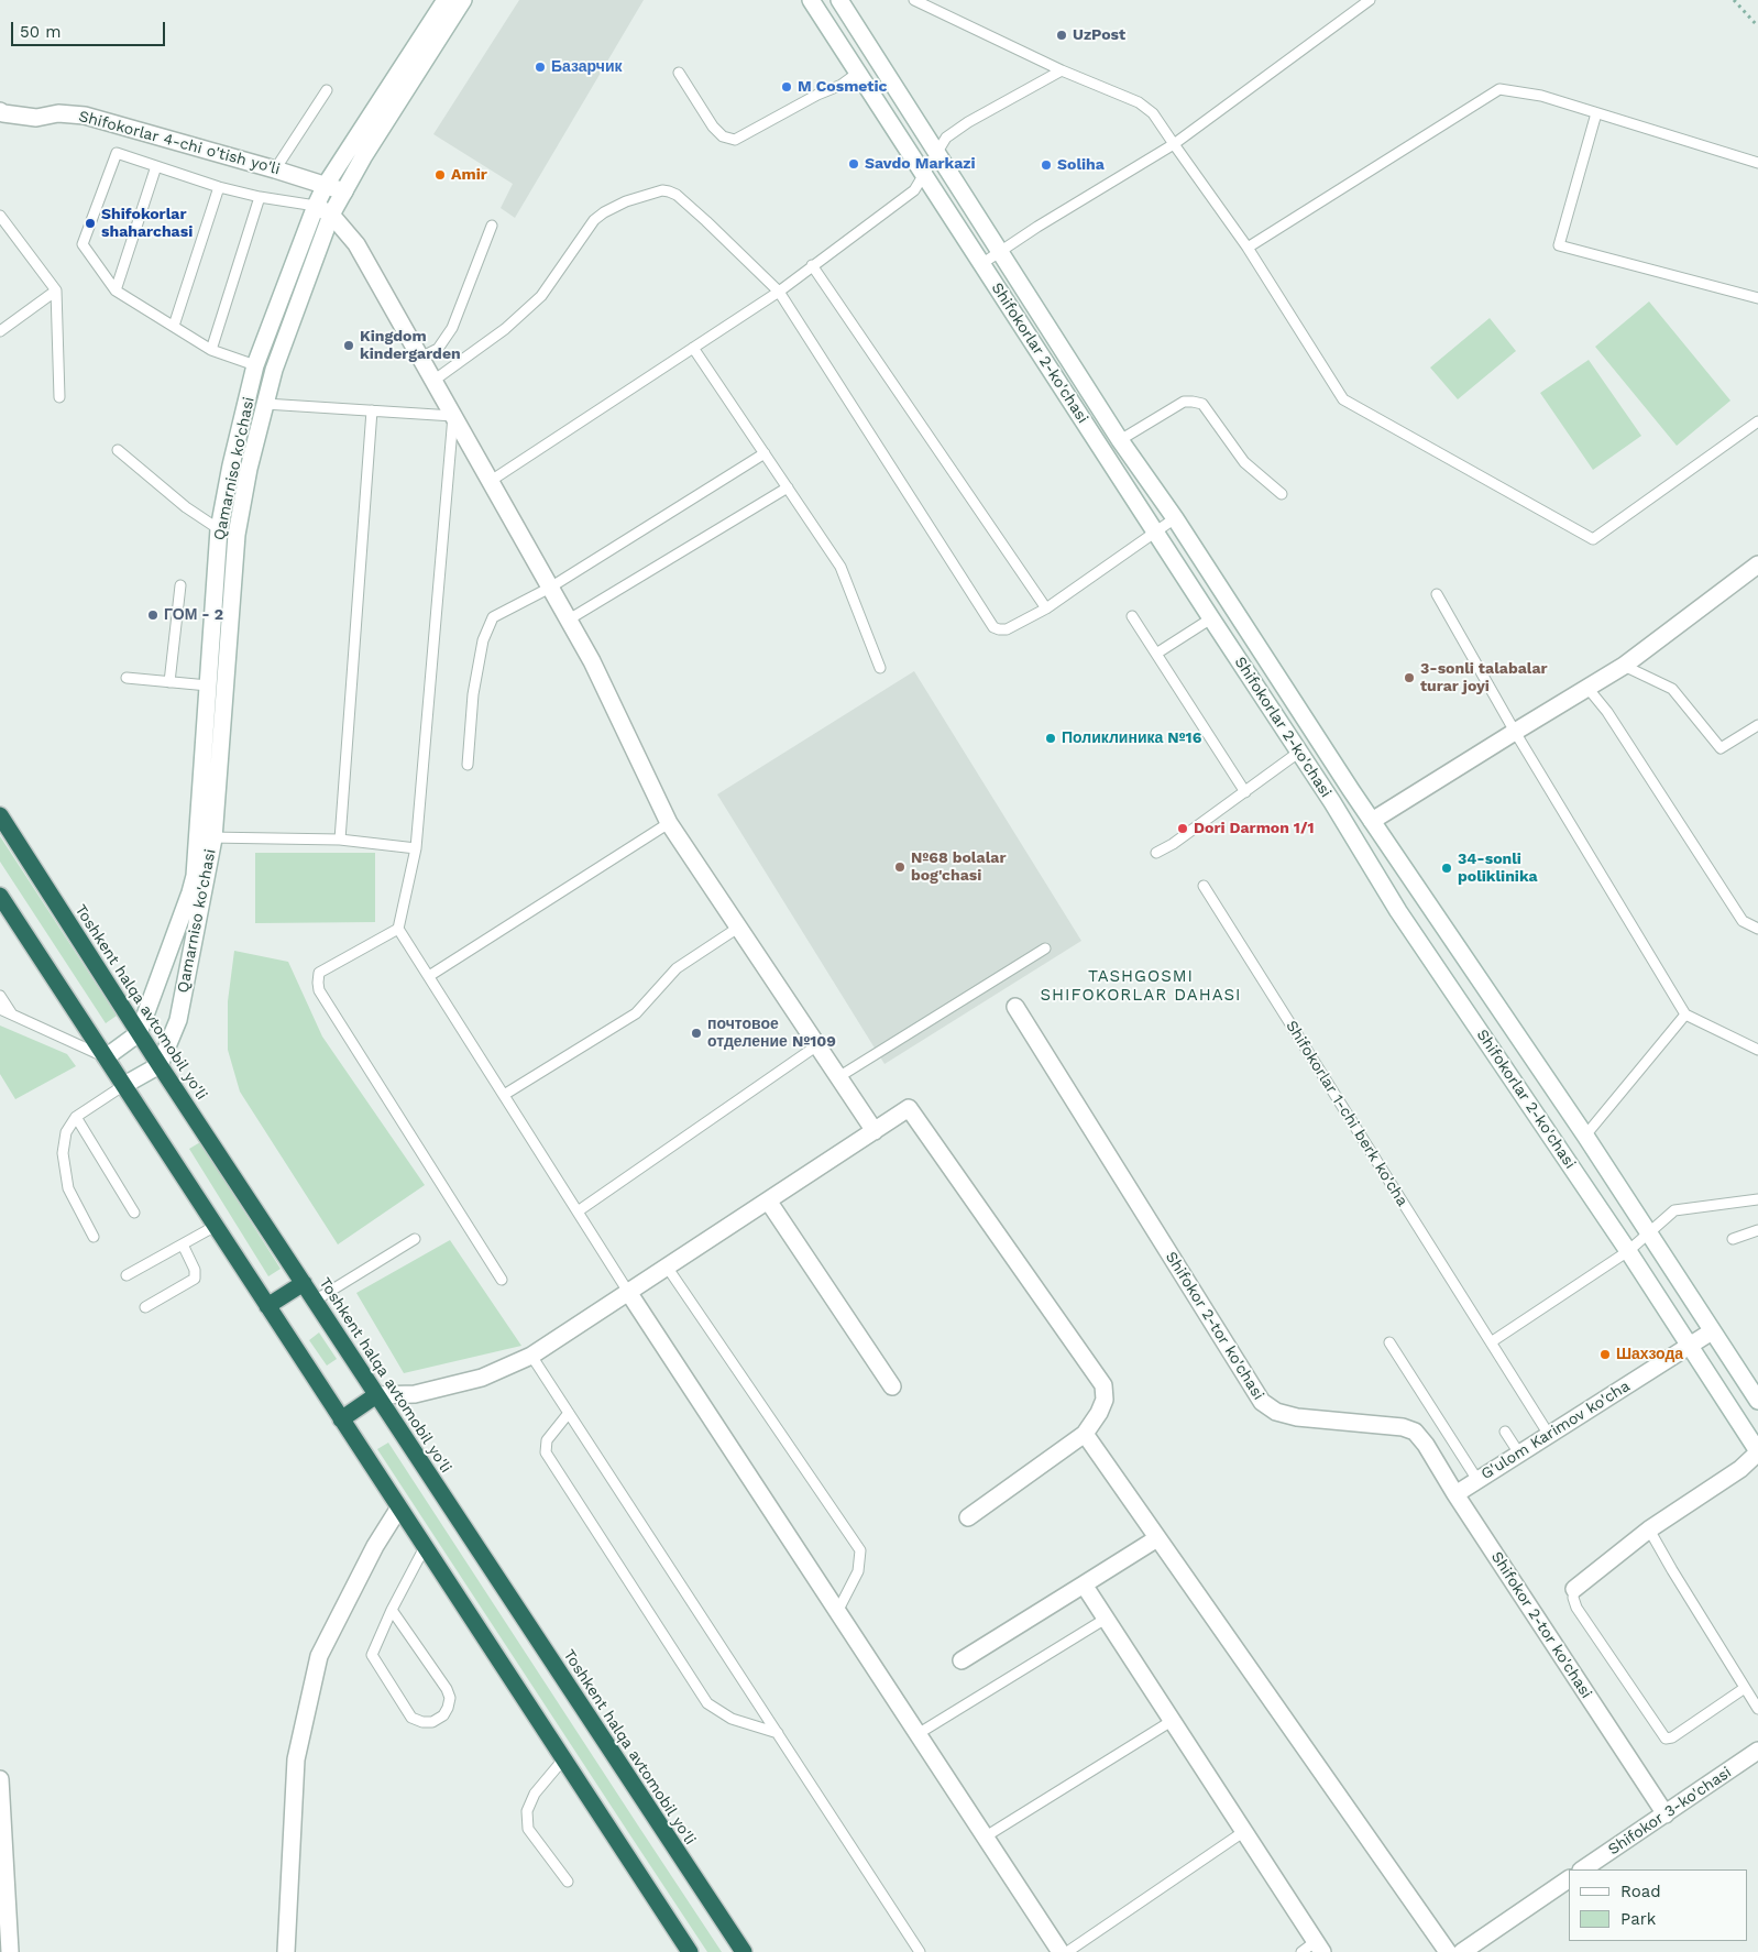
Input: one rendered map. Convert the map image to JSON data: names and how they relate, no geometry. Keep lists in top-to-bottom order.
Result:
{
  "streets": {
    "highway": ["Toshkent halqa avtomobil yo'li"],
    "street": [
      "Shifokorlar 4-chi o'tish yo'li",
      "Shifokorlar 2-ko'chasi",
      "Qamarniso ko'chasi",
      "Shifokor 2-tor ko'chasi",
      "G'ulom Karimov ko'cha",
      "Shifokor 3-ko'chasi"
    ],
    "lane": ["Shifokorlar 1-chi berk ko'cha"]
  },
  "crossings": [
    ["Shifokorlar 4-chi o'tish yo'li", "Qamarniso ko'chasi"],
    ["Shifokorlar 2-ko'chasi", "G'ulom Karimov ko'cha"],
    ["Qamarniso ko'chasi", "Toshkent halqa avtomobil yo'li"],
    ["Shifokorlar 1-chi berk ko'cha", "G'ulom Karimov ko'cha"],
    ["Shifokor 2-tor ko'chasi", "G'ulom Karimov ko'cha"],
    ["Shifokor 2-tor ko'chasi", "Shifokor 3-ko'chasi"]
  ],
  "districts": ["TASHGOSMI SHIFOKORLAR DAHASI"],
  "places": [
    "UzPost",
    "Базарчик",
    "M Cosmetic",
    "Savdo Markazi",
    "Soliha",
    "Amir",
    "Shifokorlar shaharchasi",
    "Kingdom kindergarden",
    "ГОМ - 2",
    "3-sonli talabalar turar joyi",
    "Поликлиника №16",
    "Dori Darmon 1/1",
    "№68 bolalar bog'chasi",
    "34-sonli poliklinika",
    "почтовое отделение №109",
    "Шахзода"
  ],
  "legend": ["Road", "Park"],
  "scale_bar": "50 m"
}
